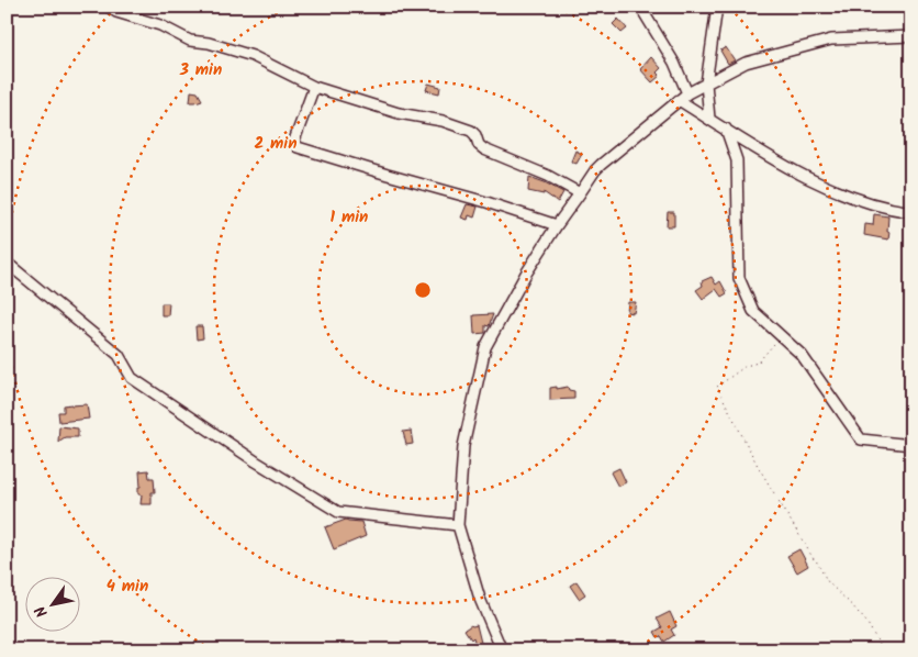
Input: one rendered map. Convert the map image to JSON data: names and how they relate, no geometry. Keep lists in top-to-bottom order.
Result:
{
  "north": "bottom left",
  "rings": [
    "3 min",
    "2 min",
    "1 min",
    "4 min"
  ]
}
